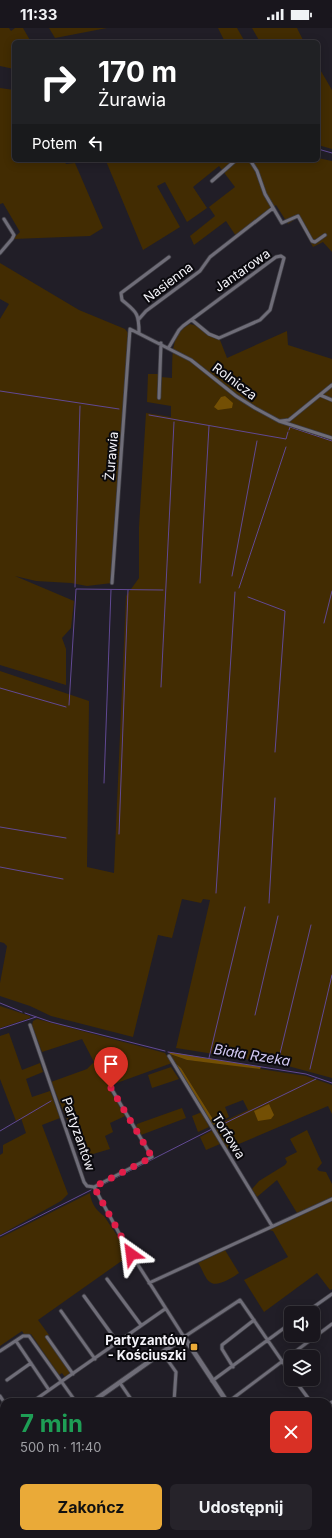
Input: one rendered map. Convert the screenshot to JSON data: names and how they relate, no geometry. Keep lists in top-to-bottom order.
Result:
{
  "streets": {
    "street": [
      "Jantarowa",
      "Nasienna",
      "Rolnicza",
      "Żurawia",
      "Partyzantów",
      "Torfowa"
    ]
  },
  "crossings": [
    ["Jantarowa", "Rolnicza"],
    ["Nasienna", "Rolnicza"],
    ["Rolnicza", "Żurawia"]
  ],
  "water": ["Biała Rzeka"],
  "places": {
    "transit": ["Partyzantów - Kościuszki"]
  },
  "page": {
    "status": "11:33",
    "turn": ["170 m", "Żurawia"],
    "then": "Potem",
    "heading": ["7 min", "500 m · 11:40"],
    "buttons": ["Zakończ", "Udostępnij"]
  }
}
